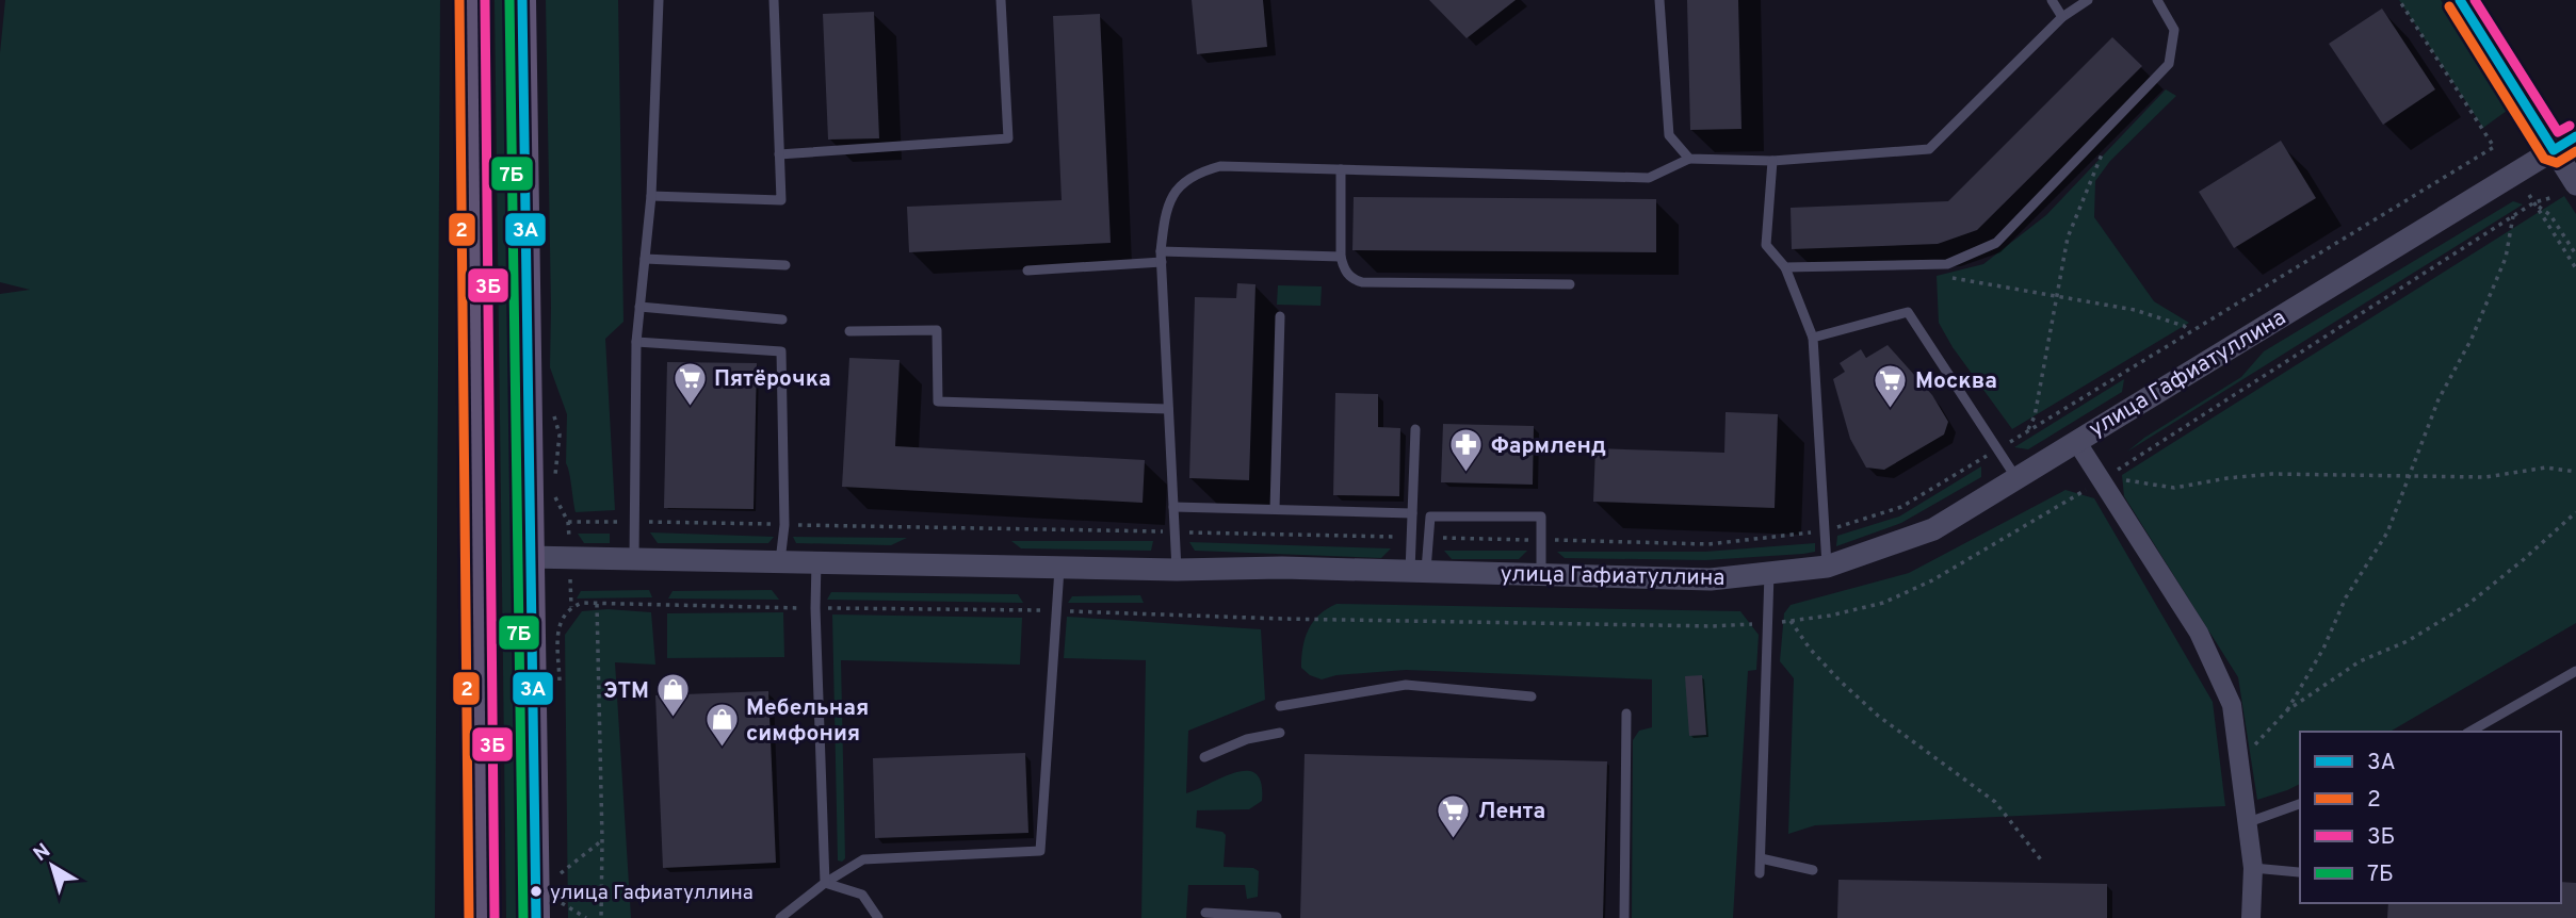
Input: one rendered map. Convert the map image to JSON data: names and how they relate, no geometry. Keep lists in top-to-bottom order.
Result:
{
  "streets": {
    "street": ["улица Гафиатуллина"]
  },
  "places": {
    "supermarket": ["Пятёрочка", "Москва", "Лента"],
    "pharmacy": ["Фармленд"],
    "shop": ["ЭТМ", "Мебельная симфония"],
    "other": ["улица Гафиатуллина"]
  },
  "lines": [
    "transit line 3А",
    "transit line 2",
    "transit line 3Б",
    "transit line 7Б"
  ],
  "legend": [
    "3А",
    "2",
    "3Б",
    "7Б"
  ],
  "north": "top left"
}
